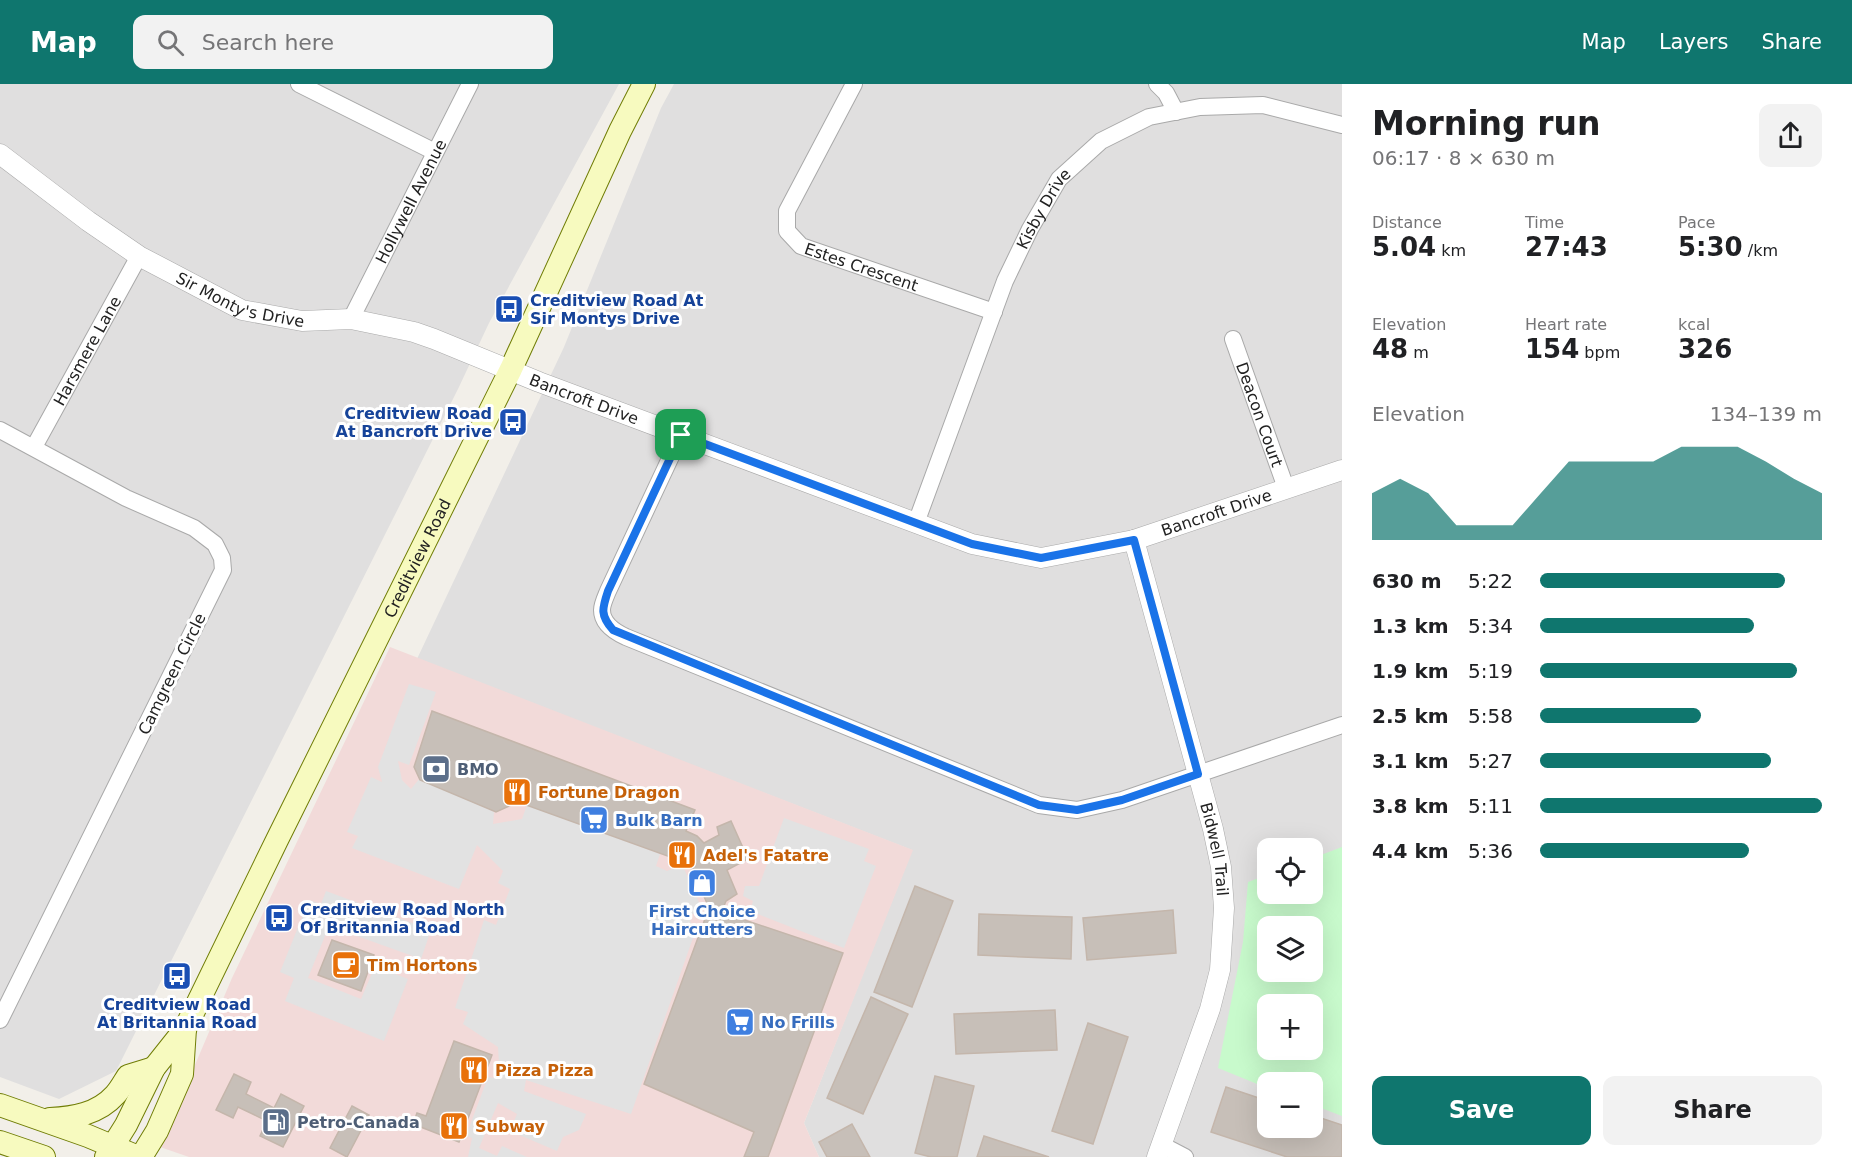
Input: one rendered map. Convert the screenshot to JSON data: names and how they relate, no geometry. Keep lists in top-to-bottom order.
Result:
{
  "streets": {
    "main road": ["Creditview Road"],
    "street": [
      "Hollywell Avenue",
      "Kisby Drive",
      "Estes Crescent",
      "Sir Monty's Drive",
      "Harsmere Lane",
      "Bancroft Drive",
      "Deacon Court",
      "Camgreen Circle",
      "Bidwell Trail"
    ]
  },
  "crossings": [
    ["Hollywell Avenue", "Sir Monty's Drive"],
    ["Kisby Drive", "Estes Crescent"],
    ["Kisby Drive", "Bancroft Drive"],
    ["Sir Monty's Drive", "Harsmere Lane"],
    ["Sir Monty's Drive", "Bancroft Drive"],
    ["Sir Monty's Drive", "Creditview Road"],
    ["Harsmere Lane", "Camgreen Circle"],
    ["Bancroft Drive", "Deacon Court"],
    ["Bancroft Drive", "Creditview Road"],
    ["Bancroft Drive", "Bidwell Trail"]
  ],
  "places": {
    "bus stop": [
      "Creditview Road At Sir Montys Drive",
      "Creditview Road At Bancroft Drive",
      "Creditview Road North Of Britannia Road",
      "Creditview Road At Britannia Road"
    ],
    "bank": ["BMO"],
    "restaurant": [
      "Fortune Dragon",
      "Adel's Fatatre",
      "Pizza Pizza",
      "Subway"
    ],
    "supermarket": ["Bulk Barn", "No Frills"],
    "shop": ["First Choice Haircutters"],
    "cafe": ["Tim Hortons"],
    "fuel station": ["Petro-Canada"]
  },
  "page": {
    "header": "Map",
    "search": "Search here",
    "nav": ["Map", "Layers", "Share"],
    "heading": ["Morning run", "06:17 · 8 × 630 m"],
    "stats": [
      ["Distance", "5.04 km"],
      ["Time", "27:43"],
      ["Pace", "5:30 /km"],
      ["Elevation", "48 m"],
      ["Heart rate", "154 bpm"],
      ["kcal", "326"]
    ],
    "chart": ["Elevation", "134–139 m"],
    "list": [
      {
        "name": "630 m",
        "note": "5:22"
      },
      {
        "name": "1.3 km",
        "note": "5:34"
      },
      {
        "name": "1.9 km",
        "note": "5:19"
      },
      {
        "name": "2.5 km",
        "note": "5:58"
      },
      {
        "name": "3.1 km",
        "note": "5:27"
      },
      {
        "name": "3.8 km",
        "note": "5:11"
      },
      {
        "name": "4.4 km",
        "note": "5:36"
      }
    ],
    "map_buttons": ["+", "−"],
    "buttons": ["Save", "Share"]
  }
}
